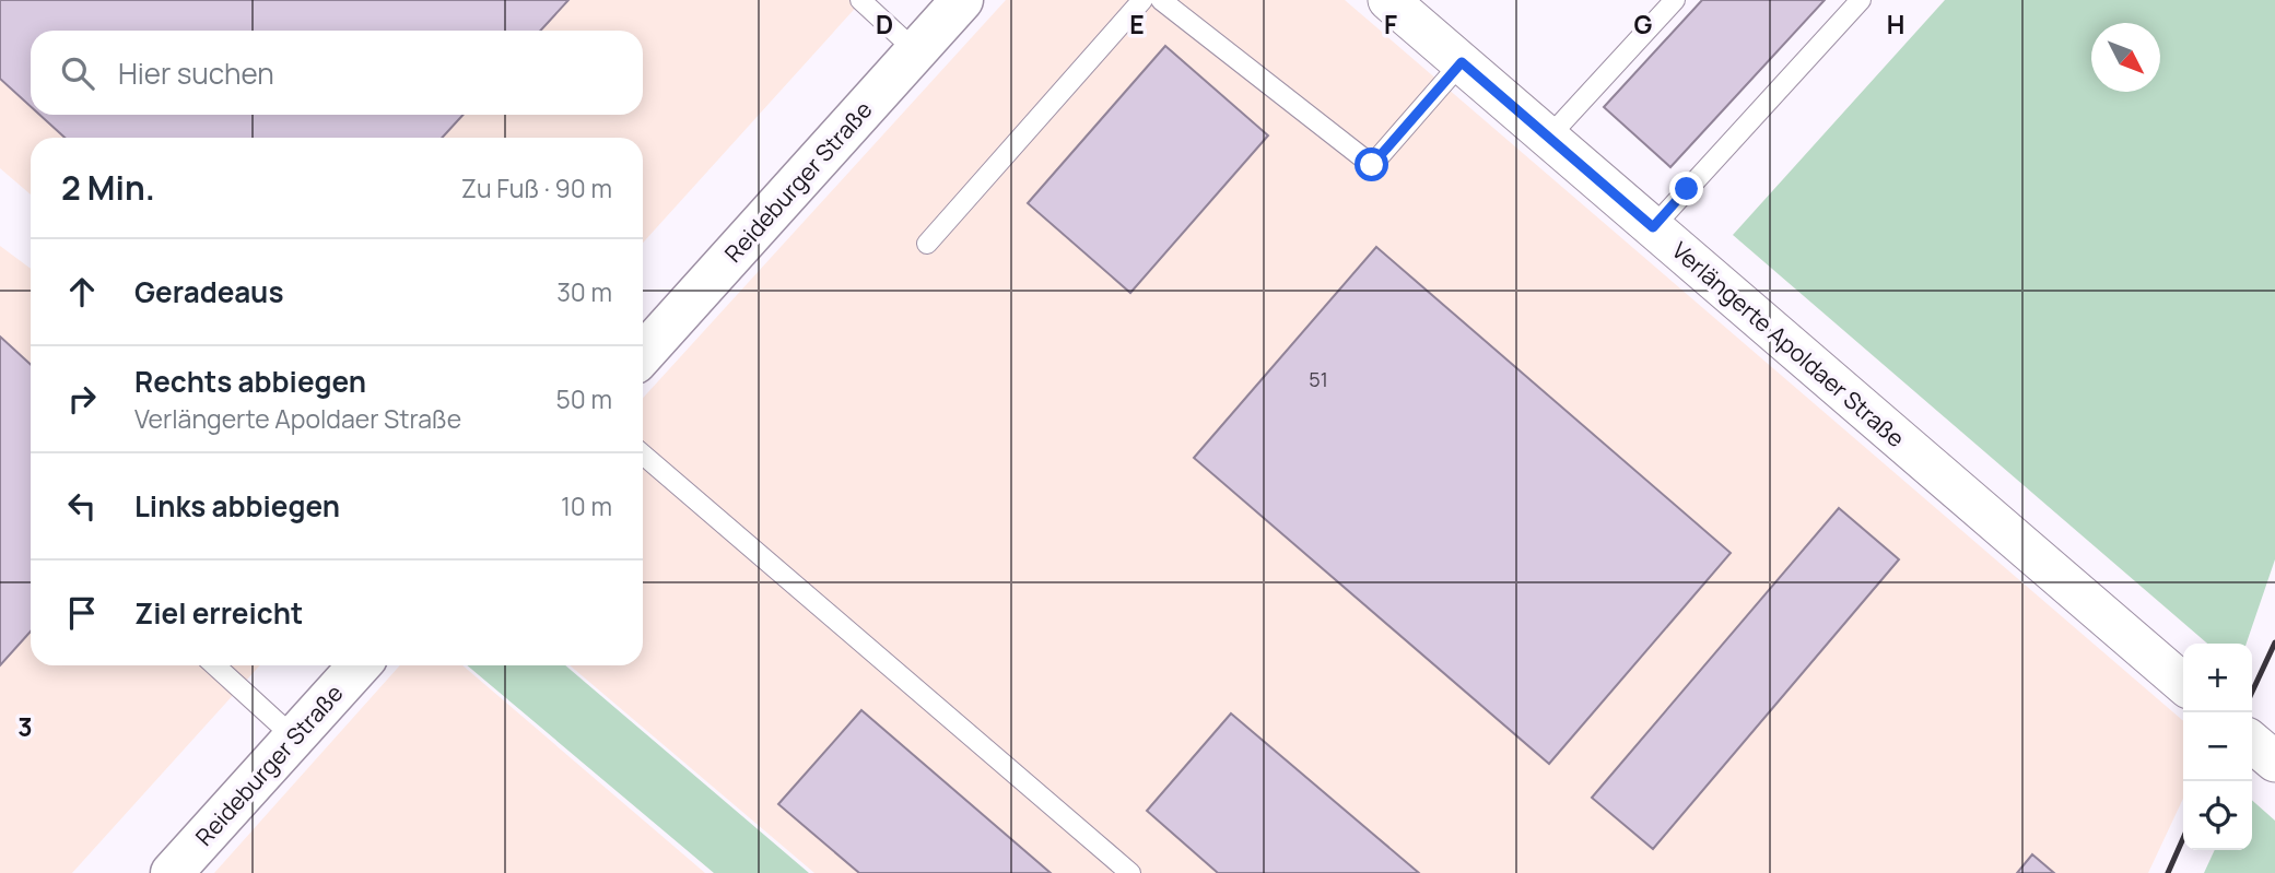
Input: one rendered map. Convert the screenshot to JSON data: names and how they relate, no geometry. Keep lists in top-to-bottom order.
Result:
{
  "streets": {
    "street": ["Reideburger Straße", "Verlängerte Apoldaer Straße"]
  },
  "house_numbers": ["51"],
  "north": "bottom right",
  "page": {
    "search": "Hier suchen",
    "heading": ["2 Min.", "Zu Fuß · 90 m"],
    "list": [
      ["Geradeaus", "30 m"],
      ["Rechts abbiegen", "Verlängerte Apoldaer Straße", "50 m"],
      ["Links abbiegen", "10 m"],
      "Ziel erreicht"
    ],
    "map_buttons": ["+", "−"]
  },
  "grid": {
    "columns": [
      "D",
      "E",
      "F",
      "G",
      "H"
    ],
    "rows": ["3"]
  }
}
